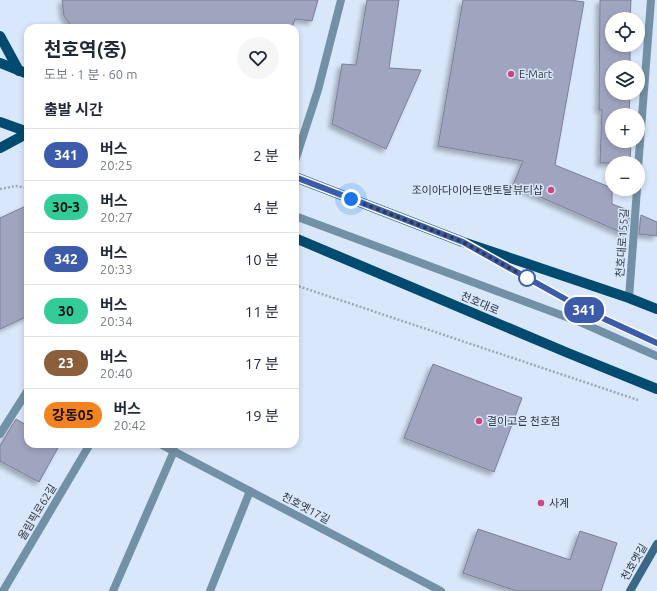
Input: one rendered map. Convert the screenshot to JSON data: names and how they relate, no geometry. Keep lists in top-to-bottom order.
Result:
{
  "streets": {
    "main road": ["천호대로"],
    "street": [
      "천호대로155길",
      "천호옛17길",
      "올림픽로62길",
      "천호옛길"
    ]
  },
  "places": [
    "E-Mart",
    "조이아다이어트앤토탈뷰티샵",
    "결이고은 천호점",
    "사계"
  ],
  "lines": ["bus line 341"],
  "page": {
    "on_map": "341",
    "map_buttons": ["+", "−"],
    "heading": [
      ["천호역(중)", "도보 · 1 분 · 60 m"],
      "출발 시간"
    ],
    "list": [
      {
        "mark": "341",
        "name": "버스",
        "note": "20:25",
        "value": "2 분"
      },
      {
        "mark": "30-3",
        "name": "버스",
        "note": "20:27",
        "value": "4 분"
      },
      {
        "mark": "342",
        "name": "버스",
        "note": "20:33",
        "value": "10 분"
      },
      {
        "mark": "30",
        "name": "버스",
        "note": "20:34",
        "value": "11 분"
      },
      {
        "mark": "23",
        "name": "버스",
        "note": "20:40",
        "value": "17 분"
      },
      {
        "mark": "강동05",
        "name": "버스",
        "note": "20:42",
        "value": "19 분"
      }
    ]
  }
}
